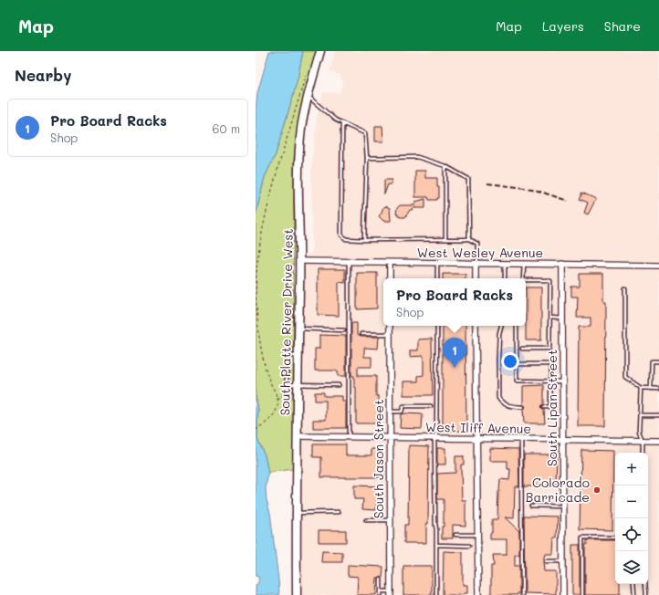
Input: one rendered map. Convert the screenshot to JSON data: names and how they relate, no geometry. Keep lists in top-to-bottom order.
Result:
{
  "streets": {
    "street": [
      "West Wesley Avenue",
      "South Platte River Drive West",
      "South Lipan Street",
      "West Iliff Avenue",
      "South Jason Street"
    ]
  },
  "crossings": [
    ["West Wesley Avenue", "South Platte River Drive West"],
    ["West Wesley Avenue", "South Lipan Street"],
    ["South Platte River Drive West", "West Iliff Avenue"],
    ["South Lipan Street", "West Iliff Avenue"],
    ["West Iliff Avenue", "South Jason Street"]
  ],
  "places": ["Colorado Barricade"],
  "page": {
    "header": "Map",
    "nav": ["Map", "Layers", "Share"],
    "heading": "Nearby",
    "list": [
      {
        "mark": "1",
        "name": "Pro Board Racks",
        "note": "Shop",
        "value": "60 m"
      }
    ],
    "popup": ["Pro Board Racks", "Shop"],
    "pins": "1",
    "map_buttons": ["+", "−"]
  }
}
